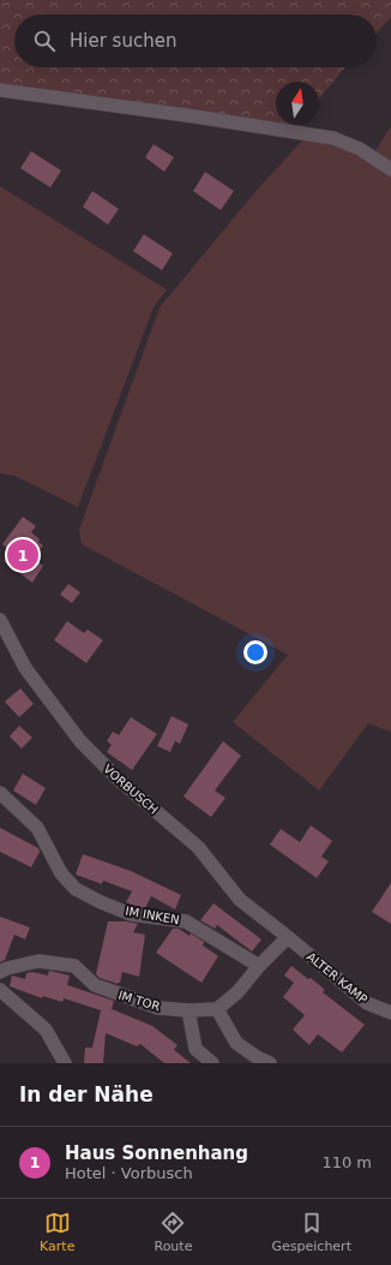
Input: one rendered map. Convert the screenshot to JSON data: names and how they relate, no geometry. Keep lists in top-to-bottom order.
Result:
{
  "streets": {
    "street": [
      "VORBUSCH",
      "IM INKEN",
      "ALTER KAMP",
      "IM TOR"
    ]
  },
  "crossings": [
    ["VORBUSCH", "ALTER KAMP"]
  ],
  "north": "top",
  "page": {
    "search": "Hier suchen",
    "pins": "1",
    "heading": "In der Nähe",
    "list": [
      {
        "mark": "1",
        "name": "Haus Sonnenhang",
        "note": "Hotel · Vorbusch",
        "value": "110 m"
      }
    ],
    "nav": ["Karte", "Route", "Gespeichert"]
  }
}
